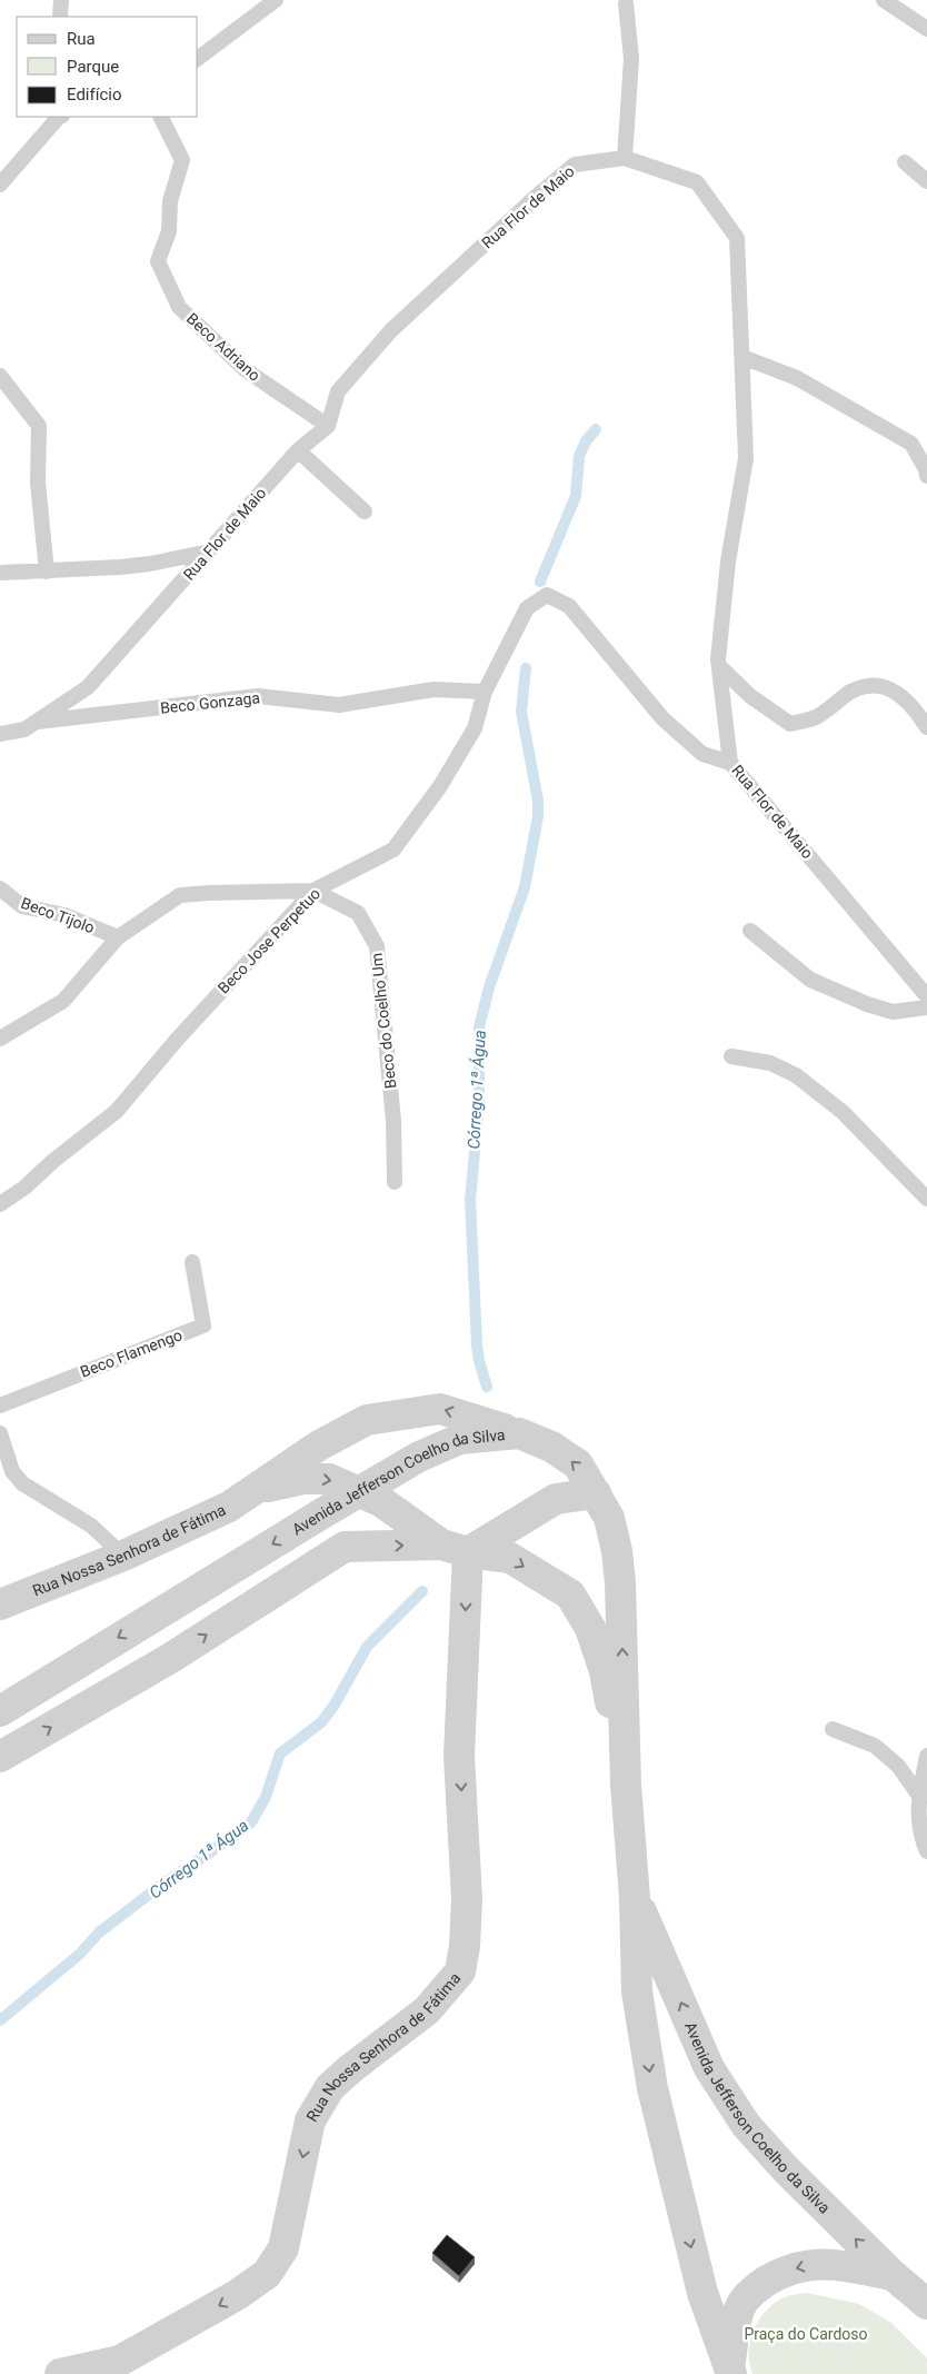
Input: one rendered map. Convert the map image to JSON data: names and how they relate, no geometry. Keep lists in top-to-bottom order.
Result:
{
  "streets": {
    "street": ["Avenida Jefferson Coelho da Silva", "Rua Nossa Senhora de Fátima"],
    "lane": [
      "Rua Flor de Maio",
      "Beco Adriano",
      "Beco Gonzaga",
      "Beco Tijolo",
      "Beco Jose Perpetuo",
      "Beco do Coelho Um",
      "Beco Flamengo"
    ]
  },
  "crossings": [
    ["Rua Flor de Maio", "Beco Adriano"],
    ["Rua Flor de Maio", "Beco Gonzaga"],
    ["Rua Flor de Maio", "Beco Jose Perpetuo"],
    ["Beco Gonzaga", "Beco Jose Perpetuo"],
    ["Beco Jose Perpetuo", "Beco do Coelho Um"],
    ["Avenida Jefferson Coelho da Silva", "Rua Nossa Senhora de Fátima"]
  ],
  "water": ["Córrego 1ª Água"],
  "parks": ["Praça do Cardoso"],
  "legend": ["Rua", "Parque", "Edifício"]
}
